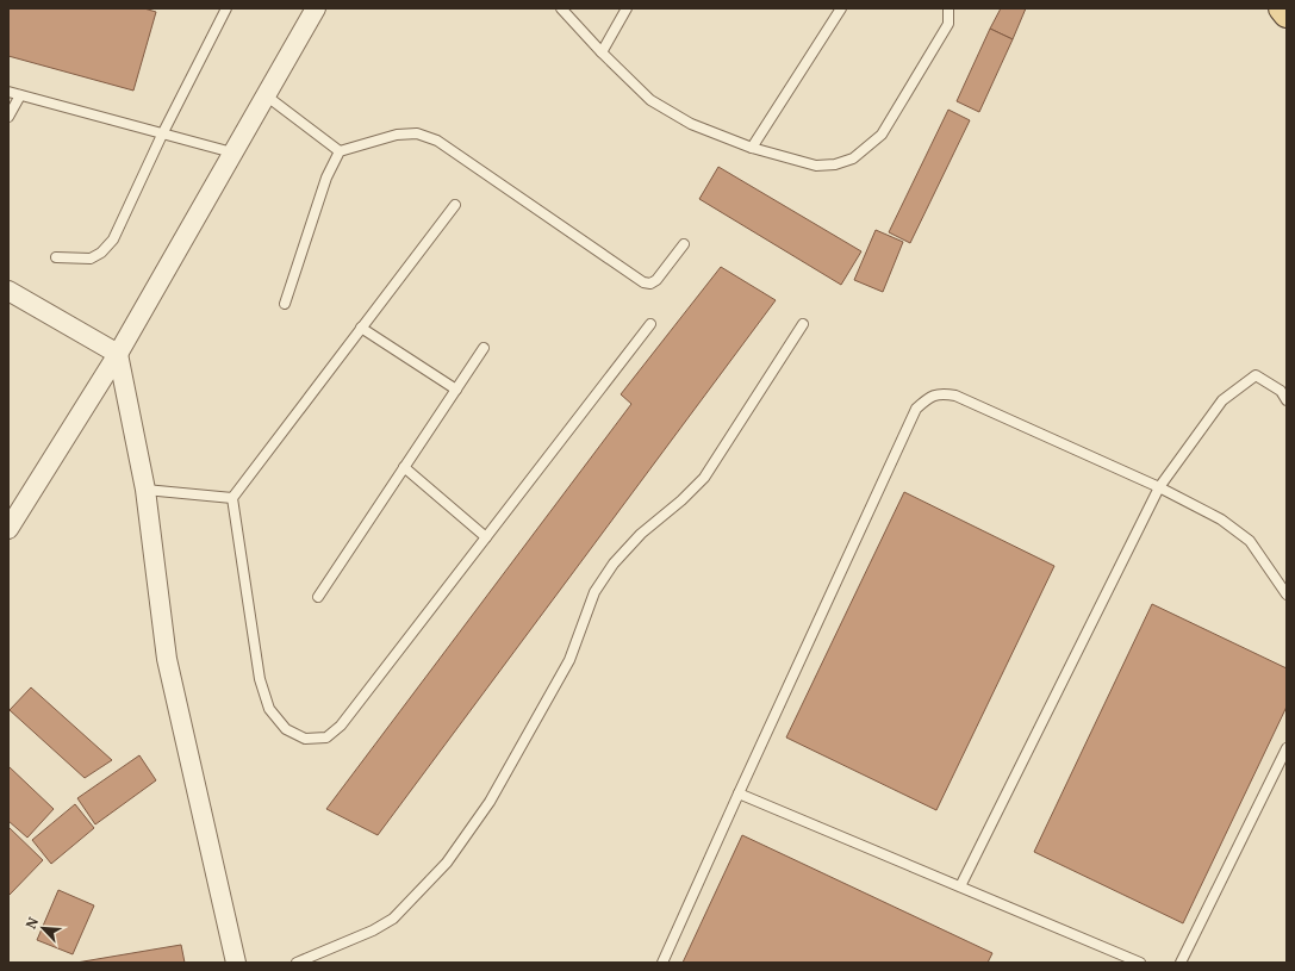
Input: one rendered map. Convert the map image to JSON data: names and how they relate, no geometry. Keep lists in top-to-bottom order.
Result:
{
  "north": "top left"
}
